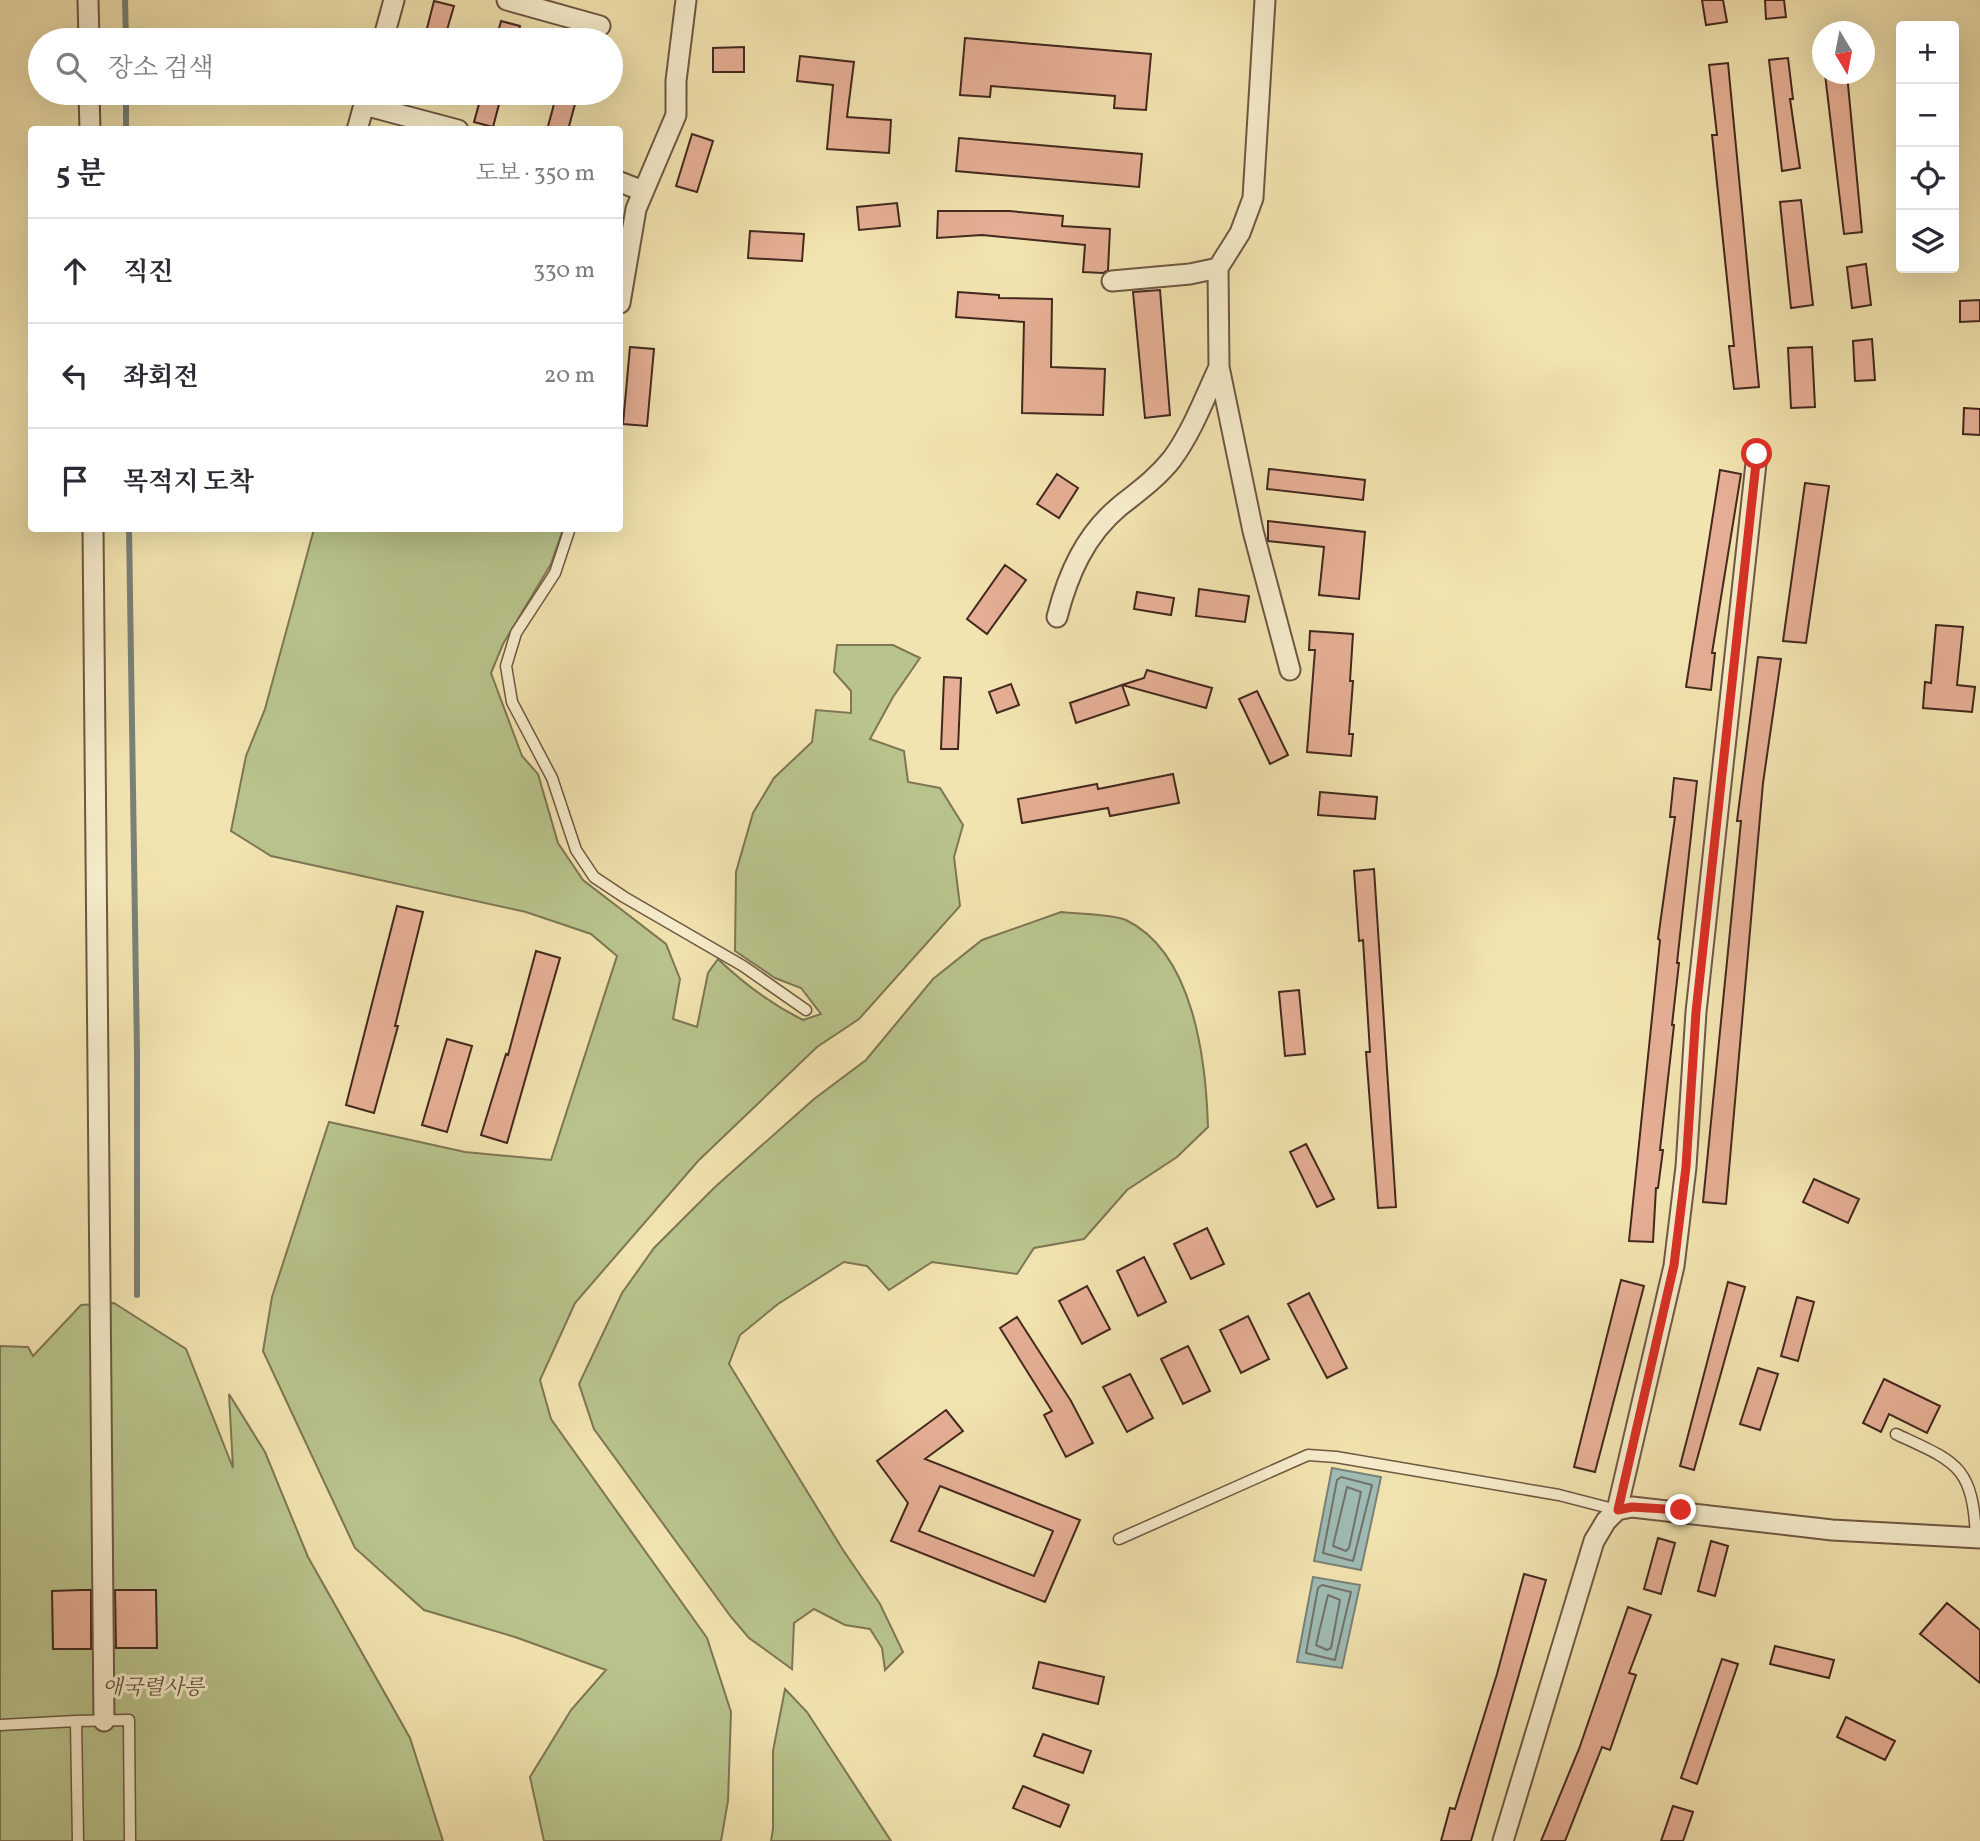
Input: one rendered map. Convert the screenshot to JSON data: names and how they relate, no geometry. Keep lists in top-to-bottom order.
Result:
{
  "parks": ["애국렬사릉"],
  "north": "bottom",
  "page": {
    "map_buttons": ["+", "−"],
    "search": "장소 검색",
    "heading": ["5 분", "도보 · 350 m"],
    "list": [
      ["직진", "330 m"],
      ["좌회전", "20 m"],
      "목적지 도착"
    ]
  }
}
